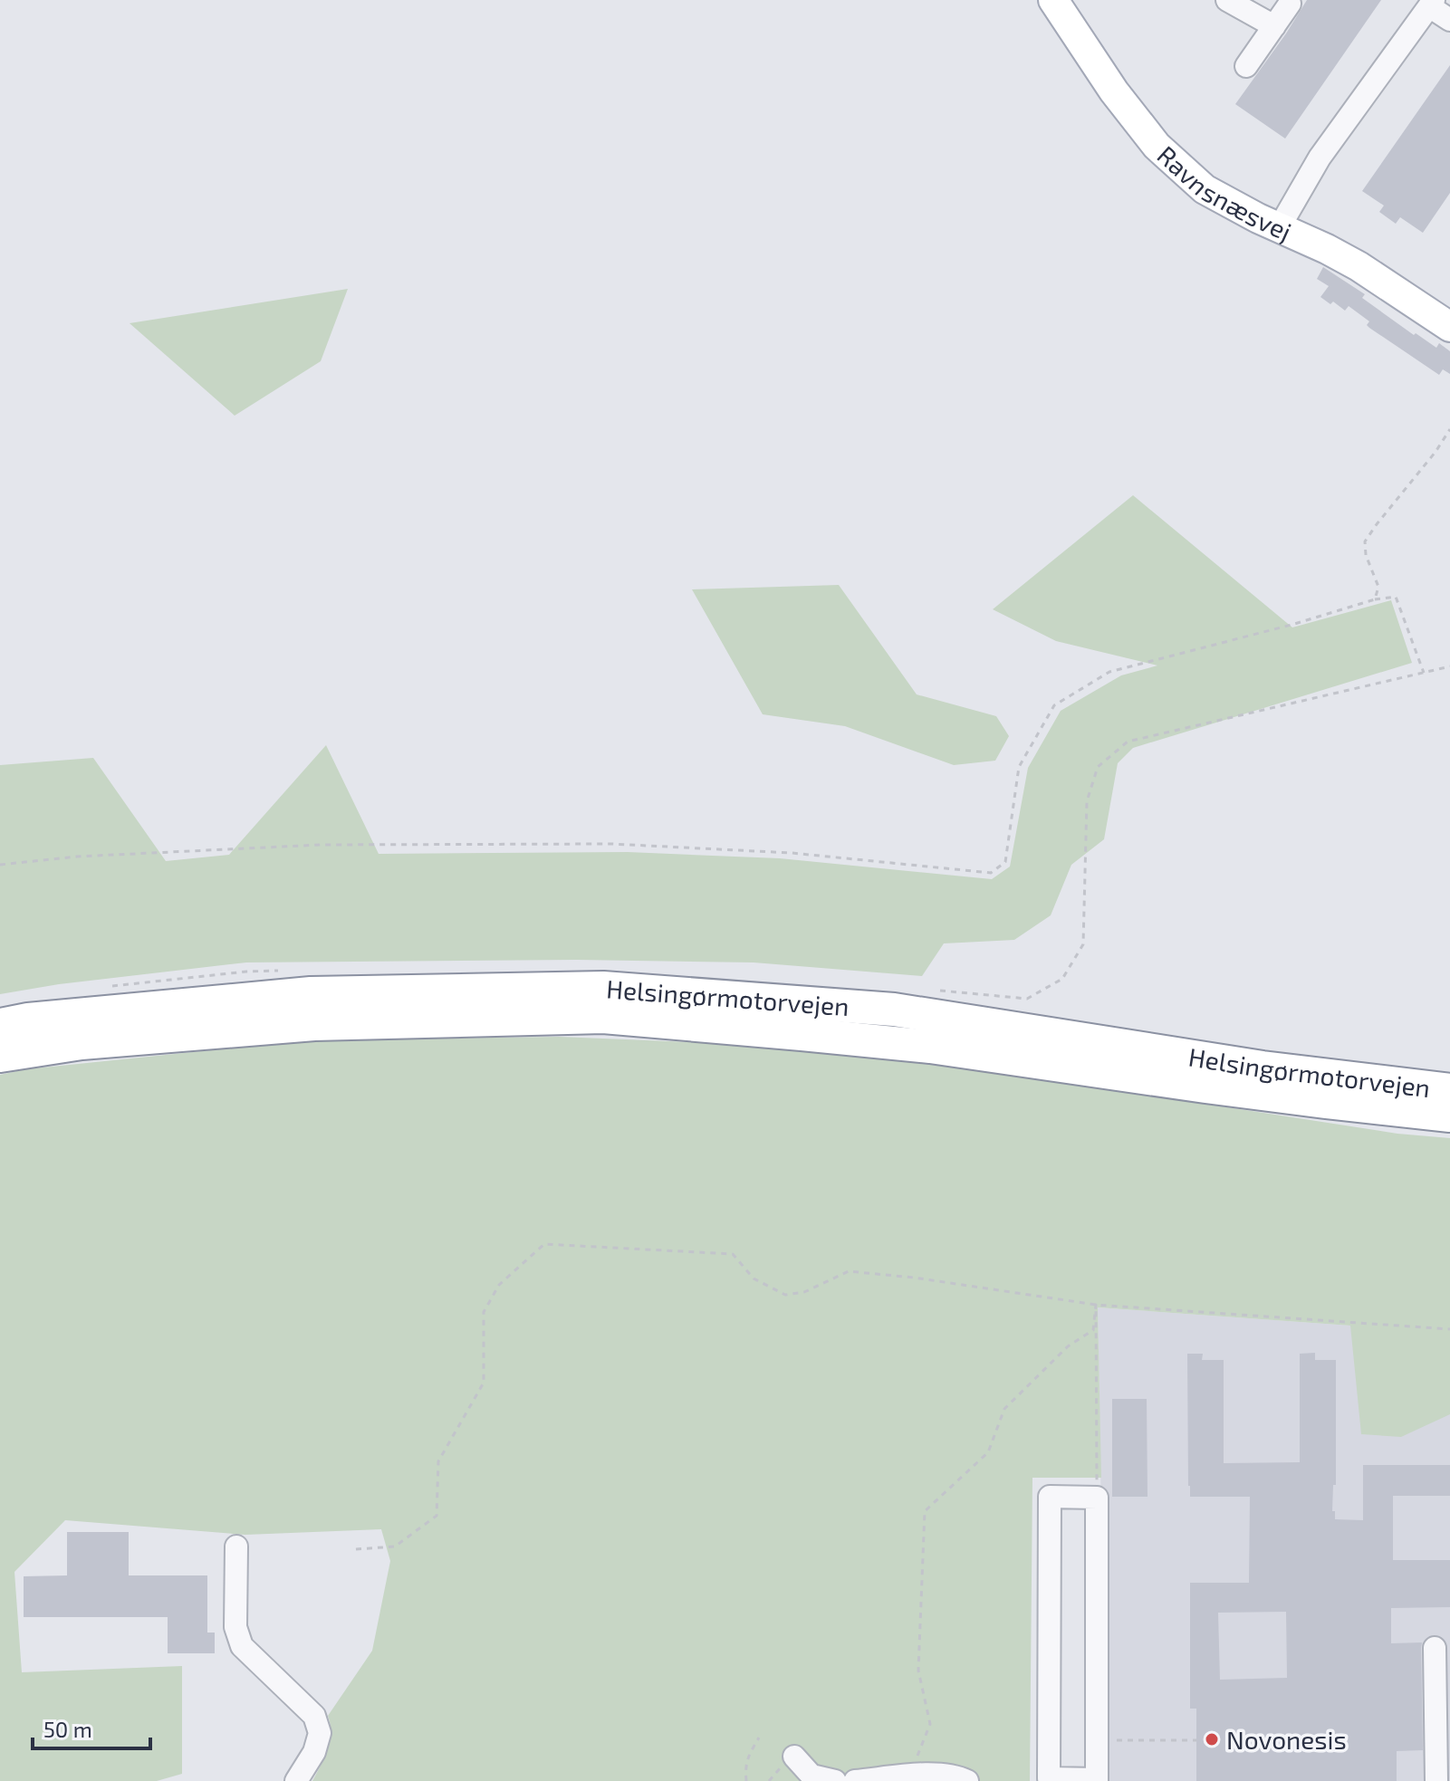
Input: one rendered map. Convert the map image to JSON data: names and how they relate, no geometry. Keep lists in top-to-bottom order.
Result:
{
  "streets": {
    "highway": ["Helsingørmotorvejen"],
    "main road": ["Ravnsnæsvej"]
  },
  "places": ["Novonesis"],
  "scale_bar": "50 m"
}
